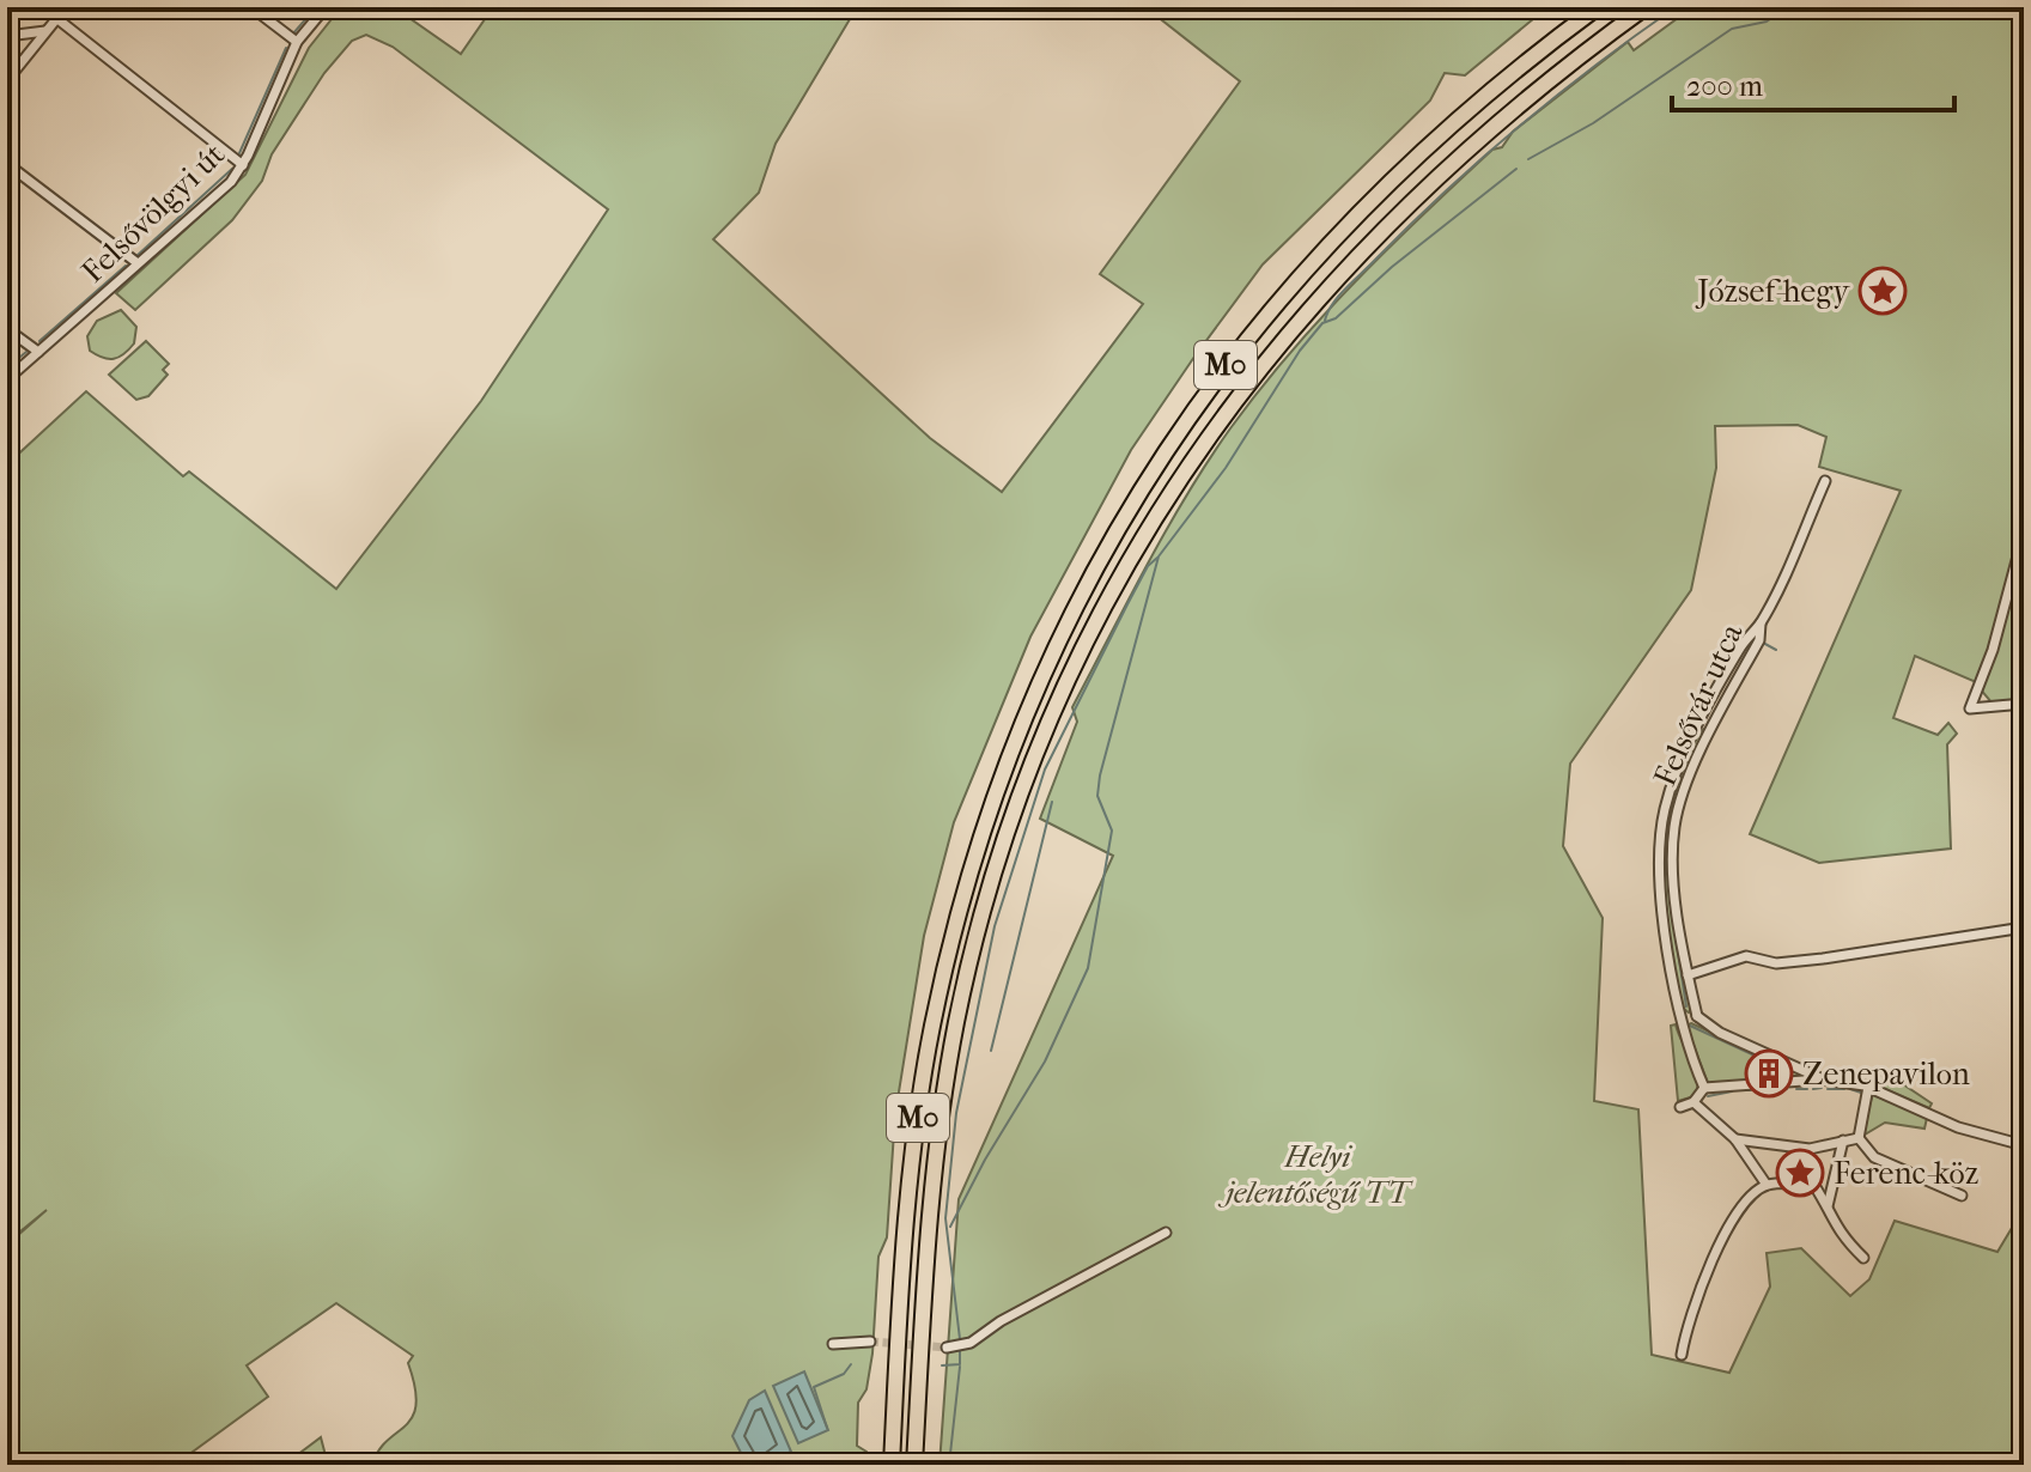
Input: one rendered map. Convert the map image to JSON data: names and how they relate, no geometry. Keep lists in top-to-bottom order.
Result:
{
  "streets": {
    "highway": ["M0"],
    "street": ["Felsővölgyi út", "Felsővár utca"]
  },
  "parks": ["Helyi jelentőségű TT"],
  "places": {
    "place": ["József-hegy", "Ferenc-köz"],
    "building": ["Zenepavilon"]
  },
  "scale_bar": "200 m"
}
